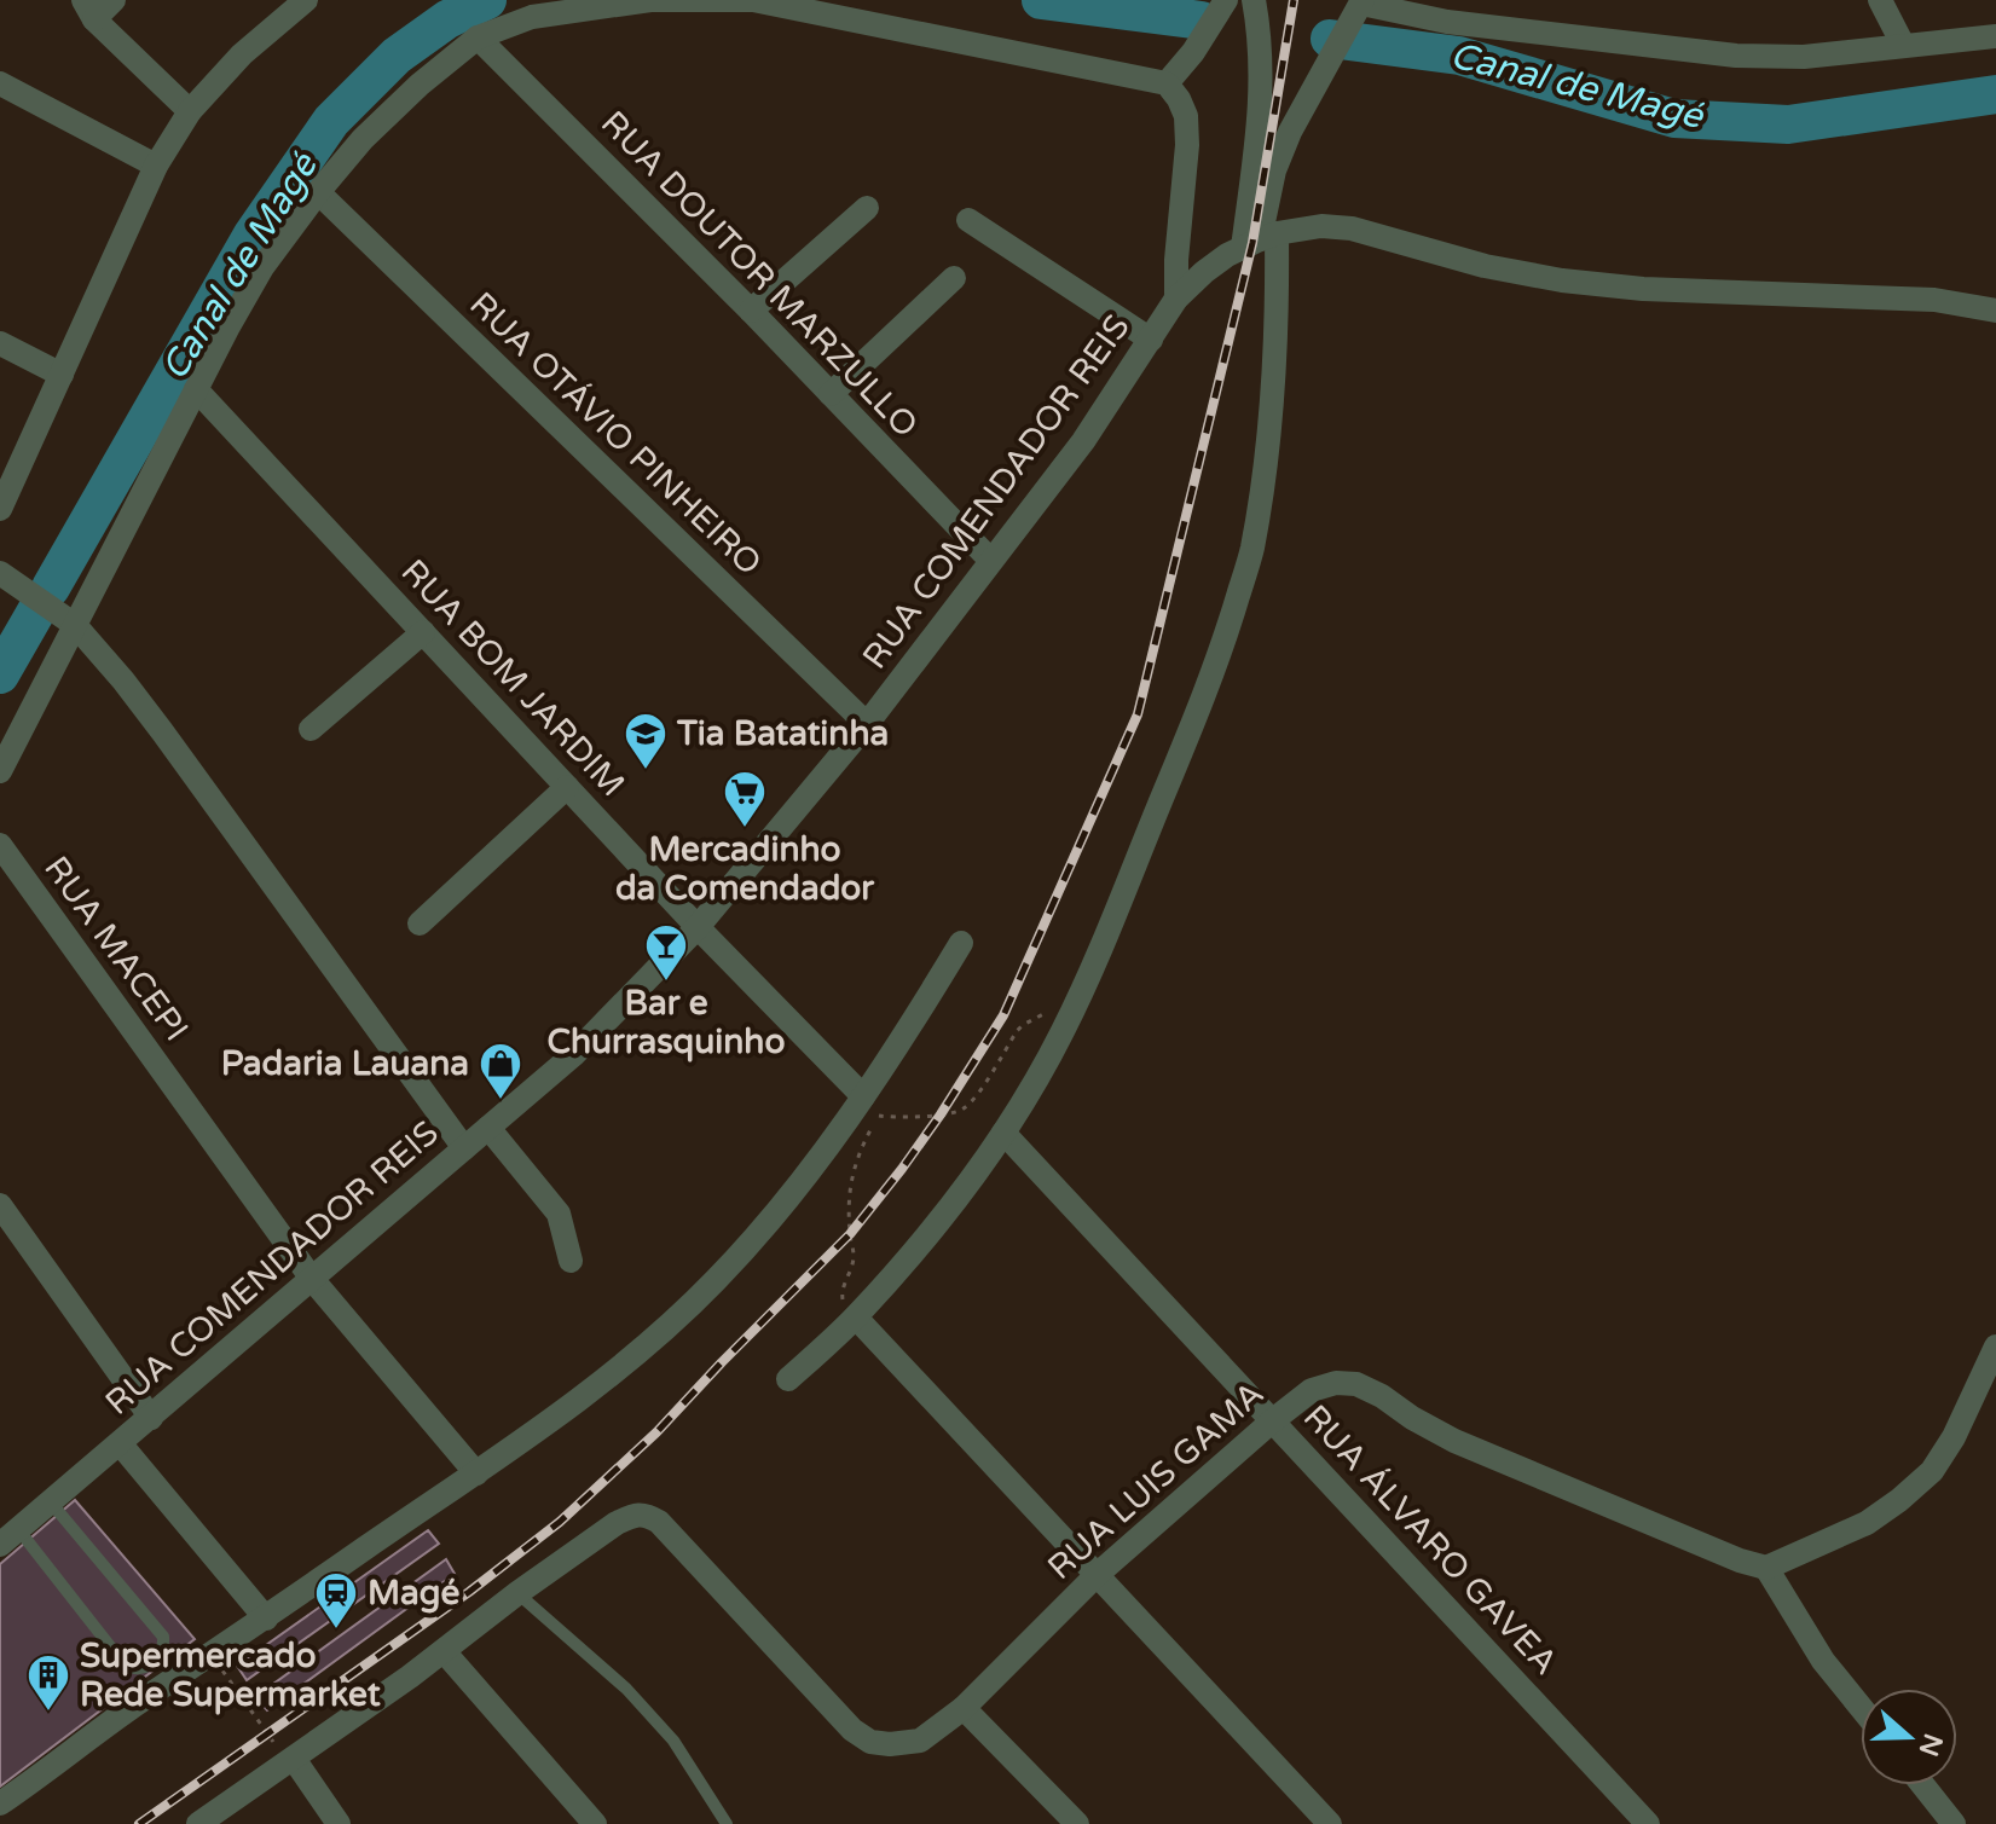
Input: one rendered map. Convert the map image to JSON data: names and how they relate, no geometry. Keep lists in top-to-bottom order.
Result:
{
  "streets": {
    "street": [
      "RUA DOUTOR MARZULLO",
      "RUA OTÁVIO PINHEIRO",
      "RUA COMENDADOR REIS",
      "RUA BOM JARDIM",
      "RUA MACEPI",
      "RUA LUIS GAMA",
      "RUA ÁLVARO GAVEA"
    ]
  },
  "crossings": [
    ["RUA DOUTOR MARZULLO", "RUA COMENDADOR REIS"],
    ["RUA OTÁVIO PINHEIRO", "RUA COMENDADOR REIS"],
    ["RUA COMENDADOR REIS", "RUA BOM JARDIM"],
    ["RUA COMENDADOR REIS", "RUA MACEPI"],
    ["RUA LUIS GAMA", "RUA ÁLVARO GAVEA"]
  ],
  "water": ["Canal de Magé"],
  "places": {
    "school or university": ["Tia Batatinha"],
    "supermarket": ["Mercadinho da Comendador"],
    "bar": ["Bar e Churrasquinho"],
    "shop": ["Padaria Lauana"],
    "station": ["Magé"],
    "building": ["Supermercado Rede Supermarket"]
  },
  "north": "right"
}
